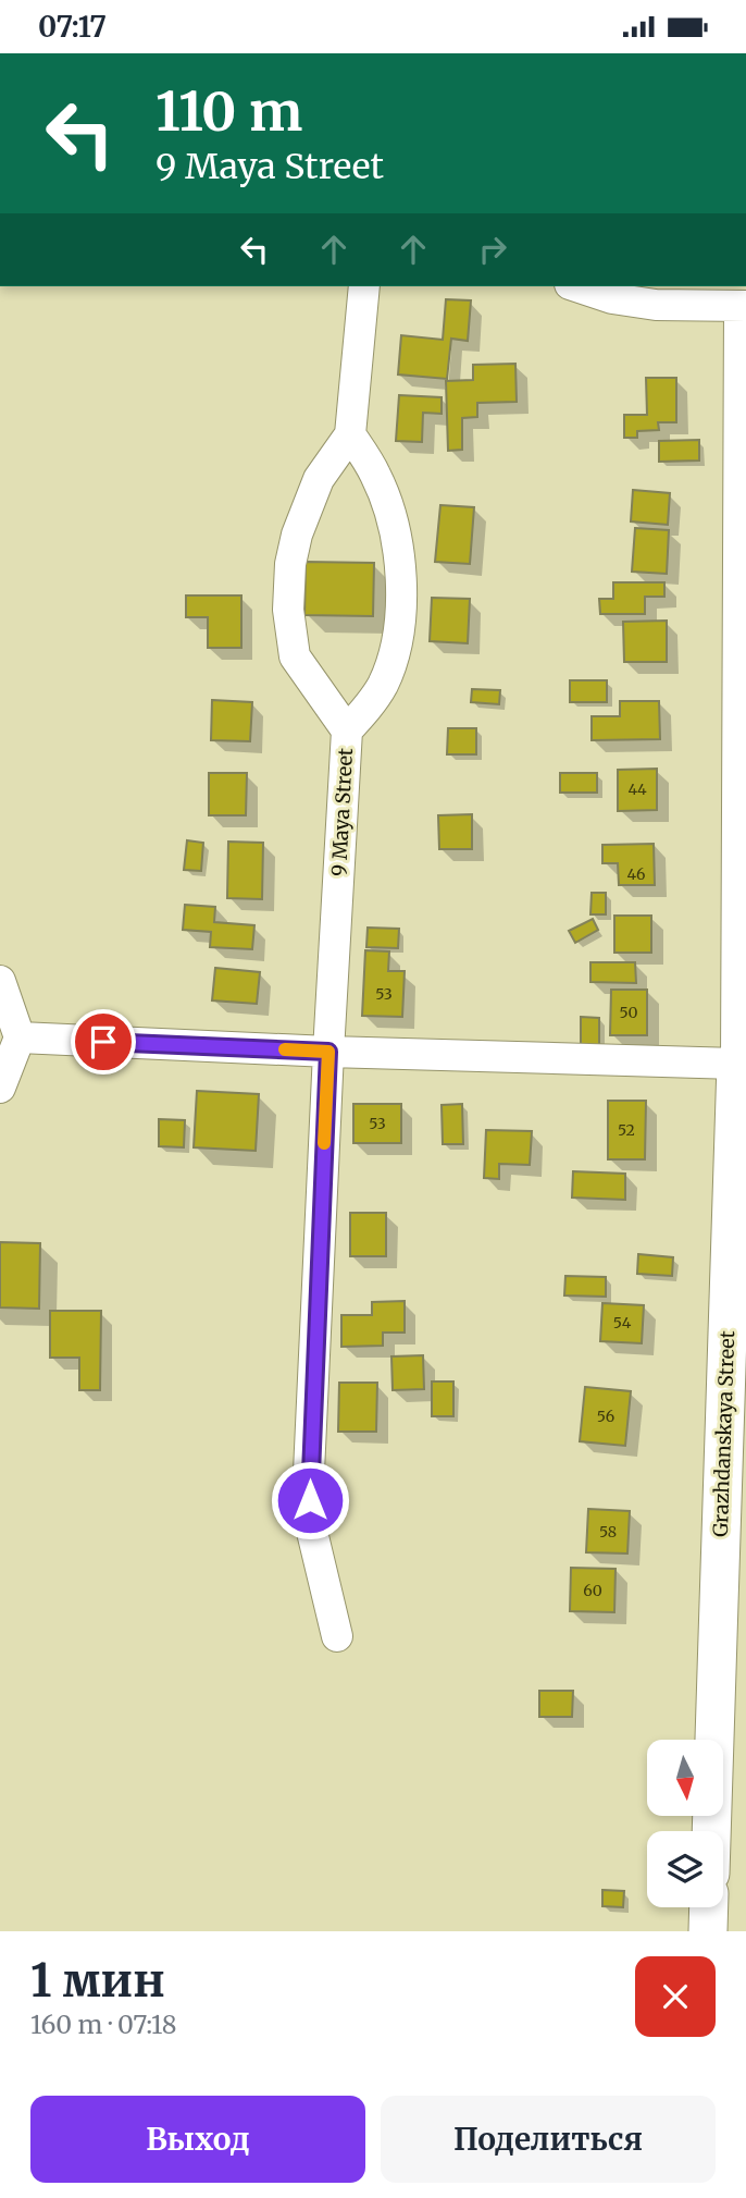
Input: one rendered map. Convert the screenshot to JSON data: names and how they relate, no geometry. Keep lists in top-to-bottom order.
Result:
{
  "streets": {
    "street": ["9 Maya Street", "Grazhdanskaya Street"]
  },
  "house_numbers": [
    "44",
    "46",
    "53",
    "50",
    "53",
    "52",
    "54",
    "56",
    "58",
    "60"
  ],
  "north": "bottom",
  "page": {
    "status": "07:17",
    "turn": ["110 m", "9 Maya Street"],
    "heading": ["1 мин", "160 m · 07:18"],
    "buttons": ["Выход", "Поделиться"]
  }
}
